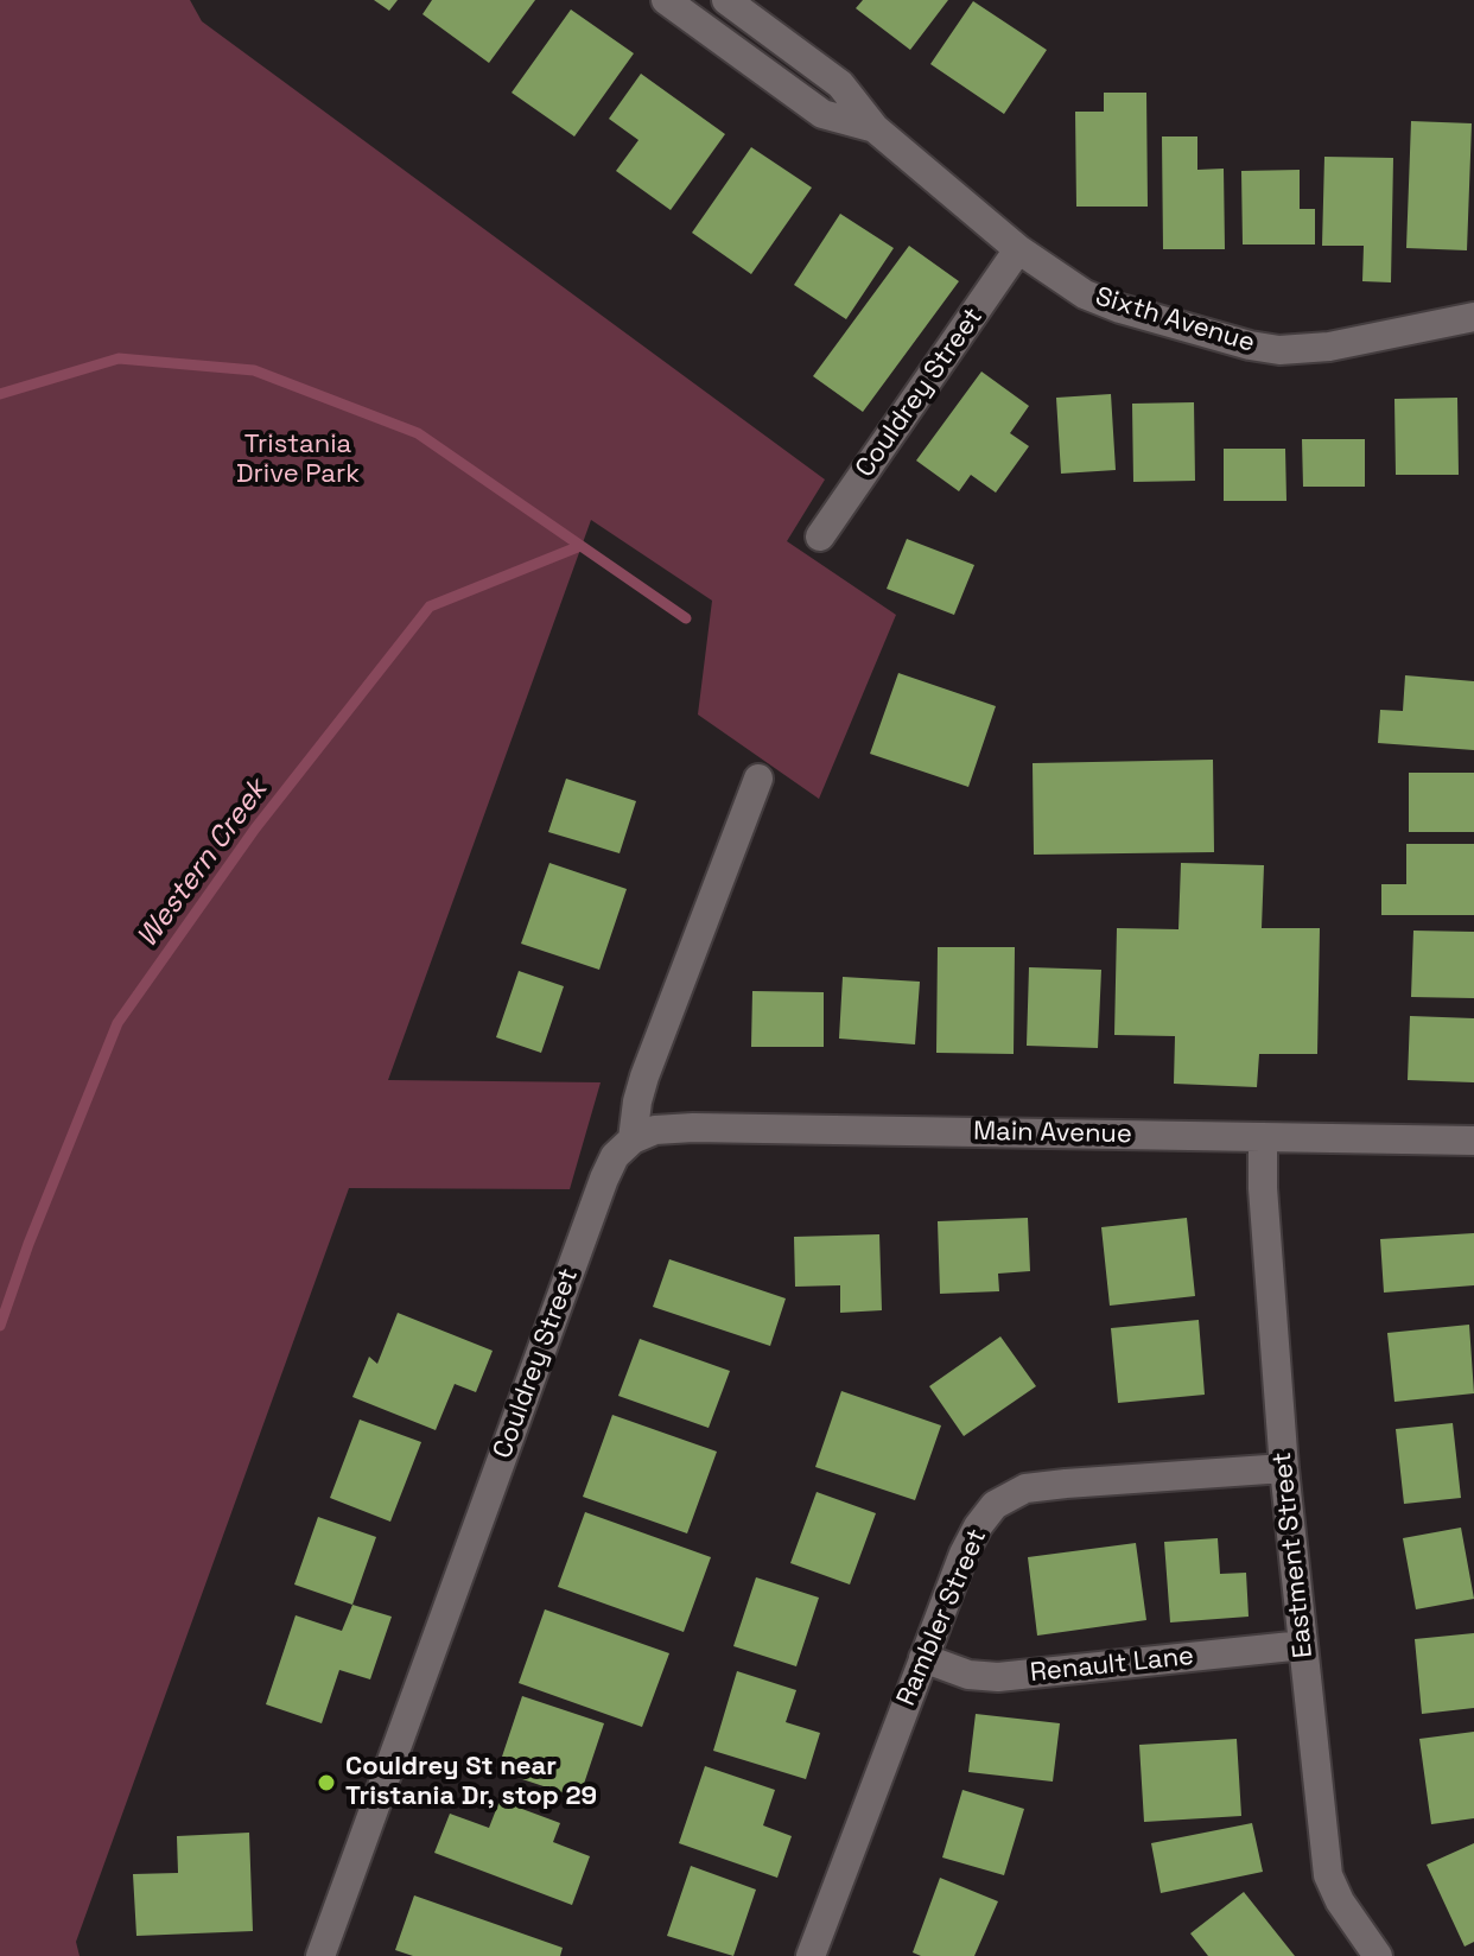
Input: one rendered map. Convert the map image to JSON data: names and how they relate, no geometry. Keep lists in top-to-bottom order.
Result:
{
  "streets": {
    "street": [
      "Sixth Avenue",
      "Couldrey Street",
      "Main Avenue",
      "Eastment Street",
      "Rambler Street",
      "Renault Lane"
    ]
  },
  "crossings": [
    ["Sixth Avenue", "Couldrey Street"],
    ["Couldrey Street", "Main Avenue"],
    ["Main Avenue", "Eastment Street"],
    ["Eastment Street", "Rambler Street"],
    ["Eastment Street", "Renault Lane"],
    ["Rambler Street", "Renault Lane"]
  ],
  "water": ["Western Creek"],
  "parks": ["Tristania Drive Park"],
  "places": ["Couldrey St near Tristania Dr, stop 29"]
}
